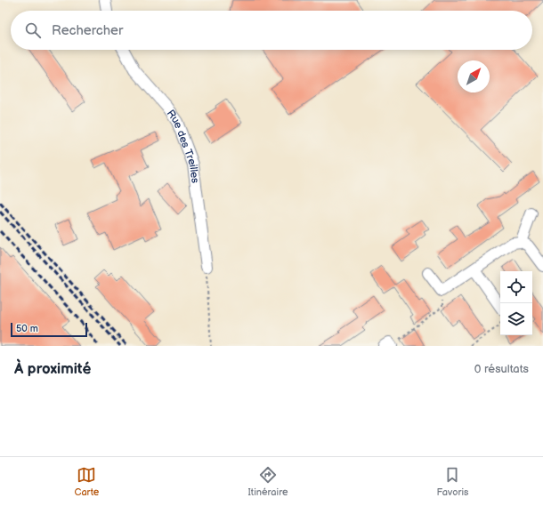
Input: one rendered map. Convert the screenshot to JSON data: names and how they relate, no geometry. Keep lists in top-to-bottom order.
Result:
{
  "streets": {
    "street": ["Rue des Treilles"]
  },
  "scale_bar": "50 m",
  "north": "top right",
  "page": {
    "search": "Rechercher",
    "scale": "50 m",
    "heading": ["À proximité", "0 résultats"],
    "nav": ["Carte", "Itinéraire", "Favoris"]
  }
}
